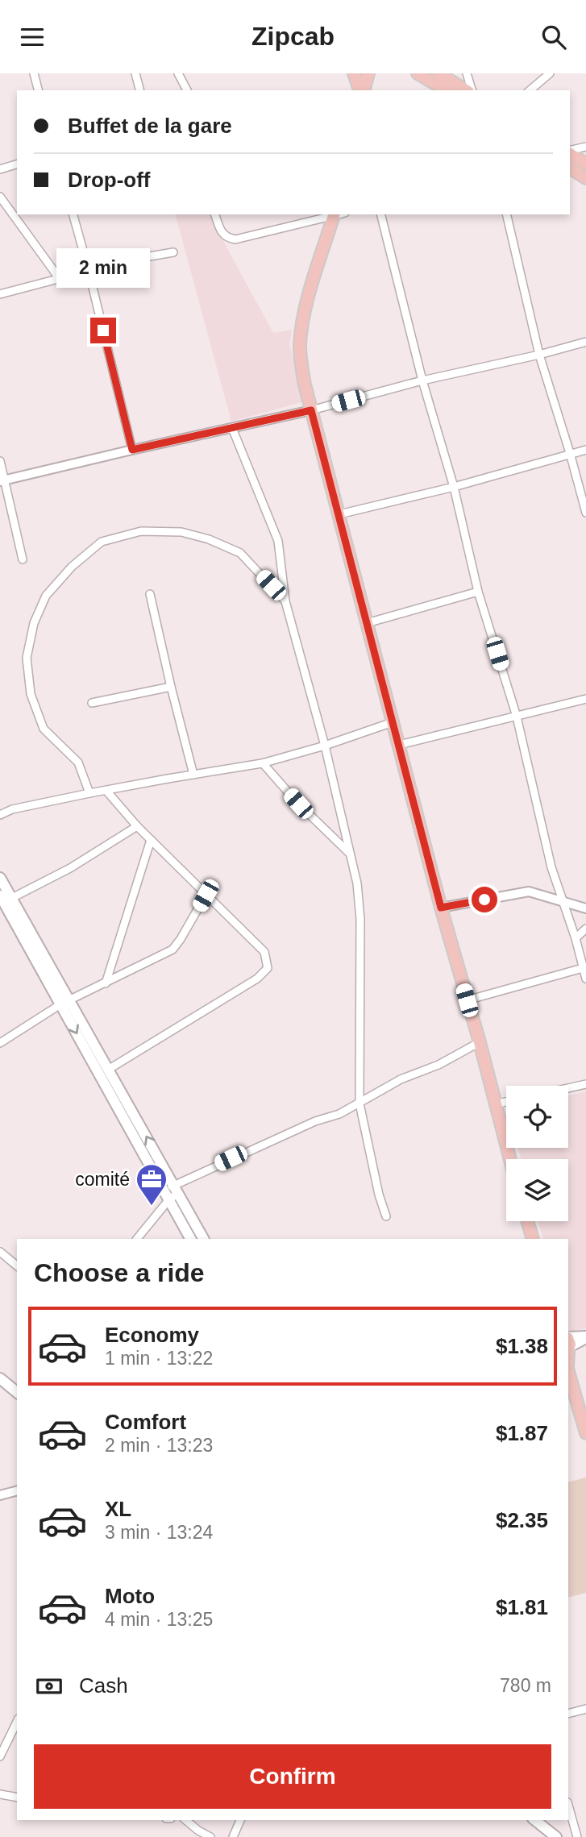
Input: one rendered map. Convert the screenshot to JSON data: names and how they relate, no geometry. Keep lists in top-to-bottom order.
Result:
{
  "places": {
    "office": ["comité"]
  },
  "page": {
    "header": "Zipcab",
    "banner": ["Buffet de la gare", "Drop-off"],
    "bubble": "2 min",
    "heading": "Choose a ride",
    "list": [
      {
        "name": "Economy",
        "note": "1 min · 13:22",
        "value": "$1.38"
      },
      {
        "name": "Comfort",
        "note": "2 min · 13:23",
        "value": "$1.87"
      },
      {
        "name": "XL",
        "note": "3 min · 13:24",
        "value": "$2.35"
      },
      {
        "name": "Moto",
        "note": "4 min · 13:25",
        "value": "$1.81"
      }
    ],
    "pay": ["Cash", "780 m"],
    "buttons": "Confirm"
  }
}
